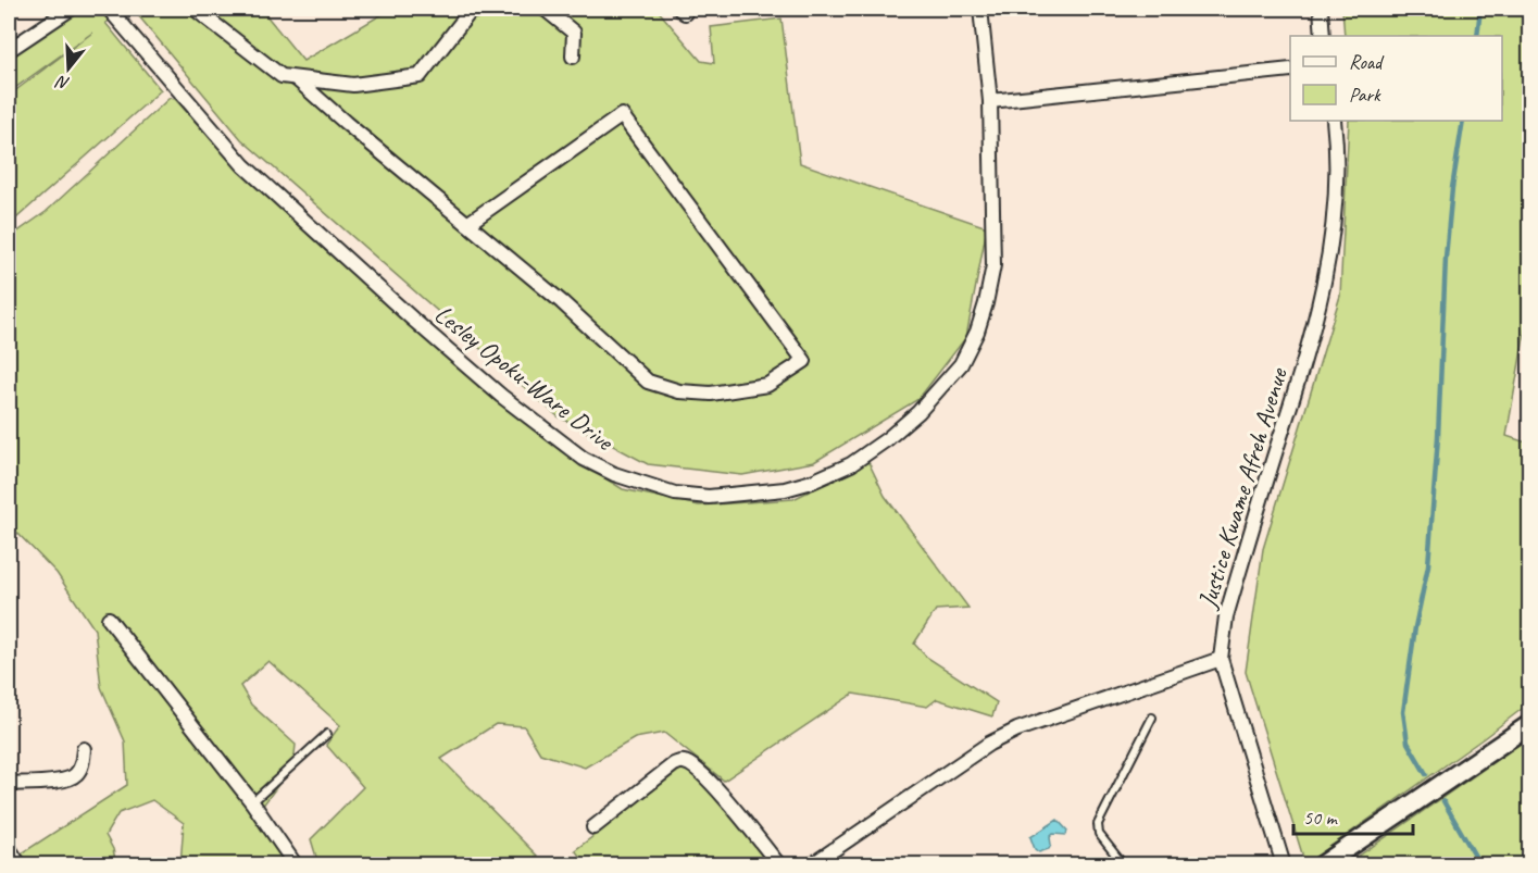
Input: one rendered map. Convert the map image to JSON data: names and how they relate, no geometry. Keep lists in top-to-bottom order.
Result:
{
  "streets": {
    "street": ["Lesley Opoku-Ware Drive", "Justice Kwame Afreh Avenue"]
  },
  "legend": ["Road", "Park"],
  "scale_bar": "50 m",
  "north": "bottom"
}
